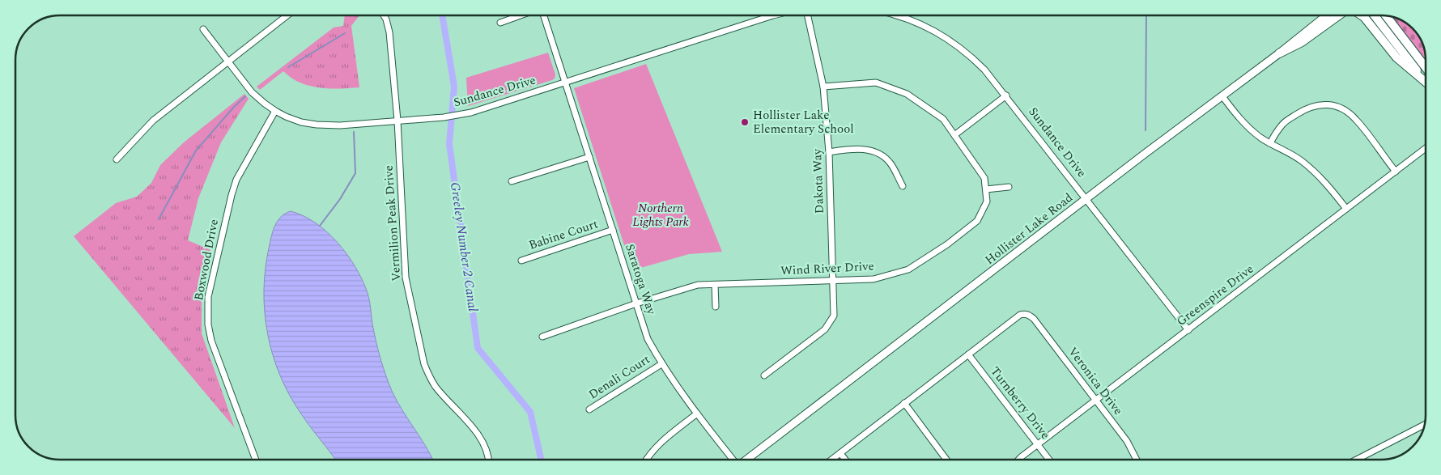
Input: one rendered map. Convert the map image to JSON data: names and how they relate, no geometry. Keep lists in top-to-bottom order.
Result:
{
  "streets": {
    "street": [
      "Sundance Drive",
      "Dakota Way",
      "Vermilion Peak Drive",
      "Hollister Lake Road",
      "Babine Court",
      "Boxwood Drive",
      "Wind River Drive",
      "Saratoga Way",
      "Greenspire Drive",
      "Denali Court",
      "Veronica Drive",
      "Turnberry Drive"
    ]
  },
  "crossings": [
    ["Sundance Drive", "Vermilion Peak Drive"],
    ["Sundance Drive", "Hollister Lake Road"],
    ["Sundance Drive", "Boxwood Drive"],
    ["Sundance Drive", "Saratoga Way"],
    ["Sundance Drive", "Greenspire Drive"],
    ["Dakota Way", "Wind River Drive"],
    ["Babine Court", "Saratoga Way"],
    ["Wind River Drive", "Saratoga Way"],
    ["Saratoga Way", "Denali Court"],
    ["Greenspire Drive", "Veronica Drive"],
    ["Greenspire Drive", "Turnberry Drive"],
    ["Veronica Drive", "Turnberry Drive"]
  ],
  "water": ["Greeley Number 2 Canal"],
  "parks": ["Northern Lights Park"],
  "places": ["Hollister Lake Elementary School"]
}
